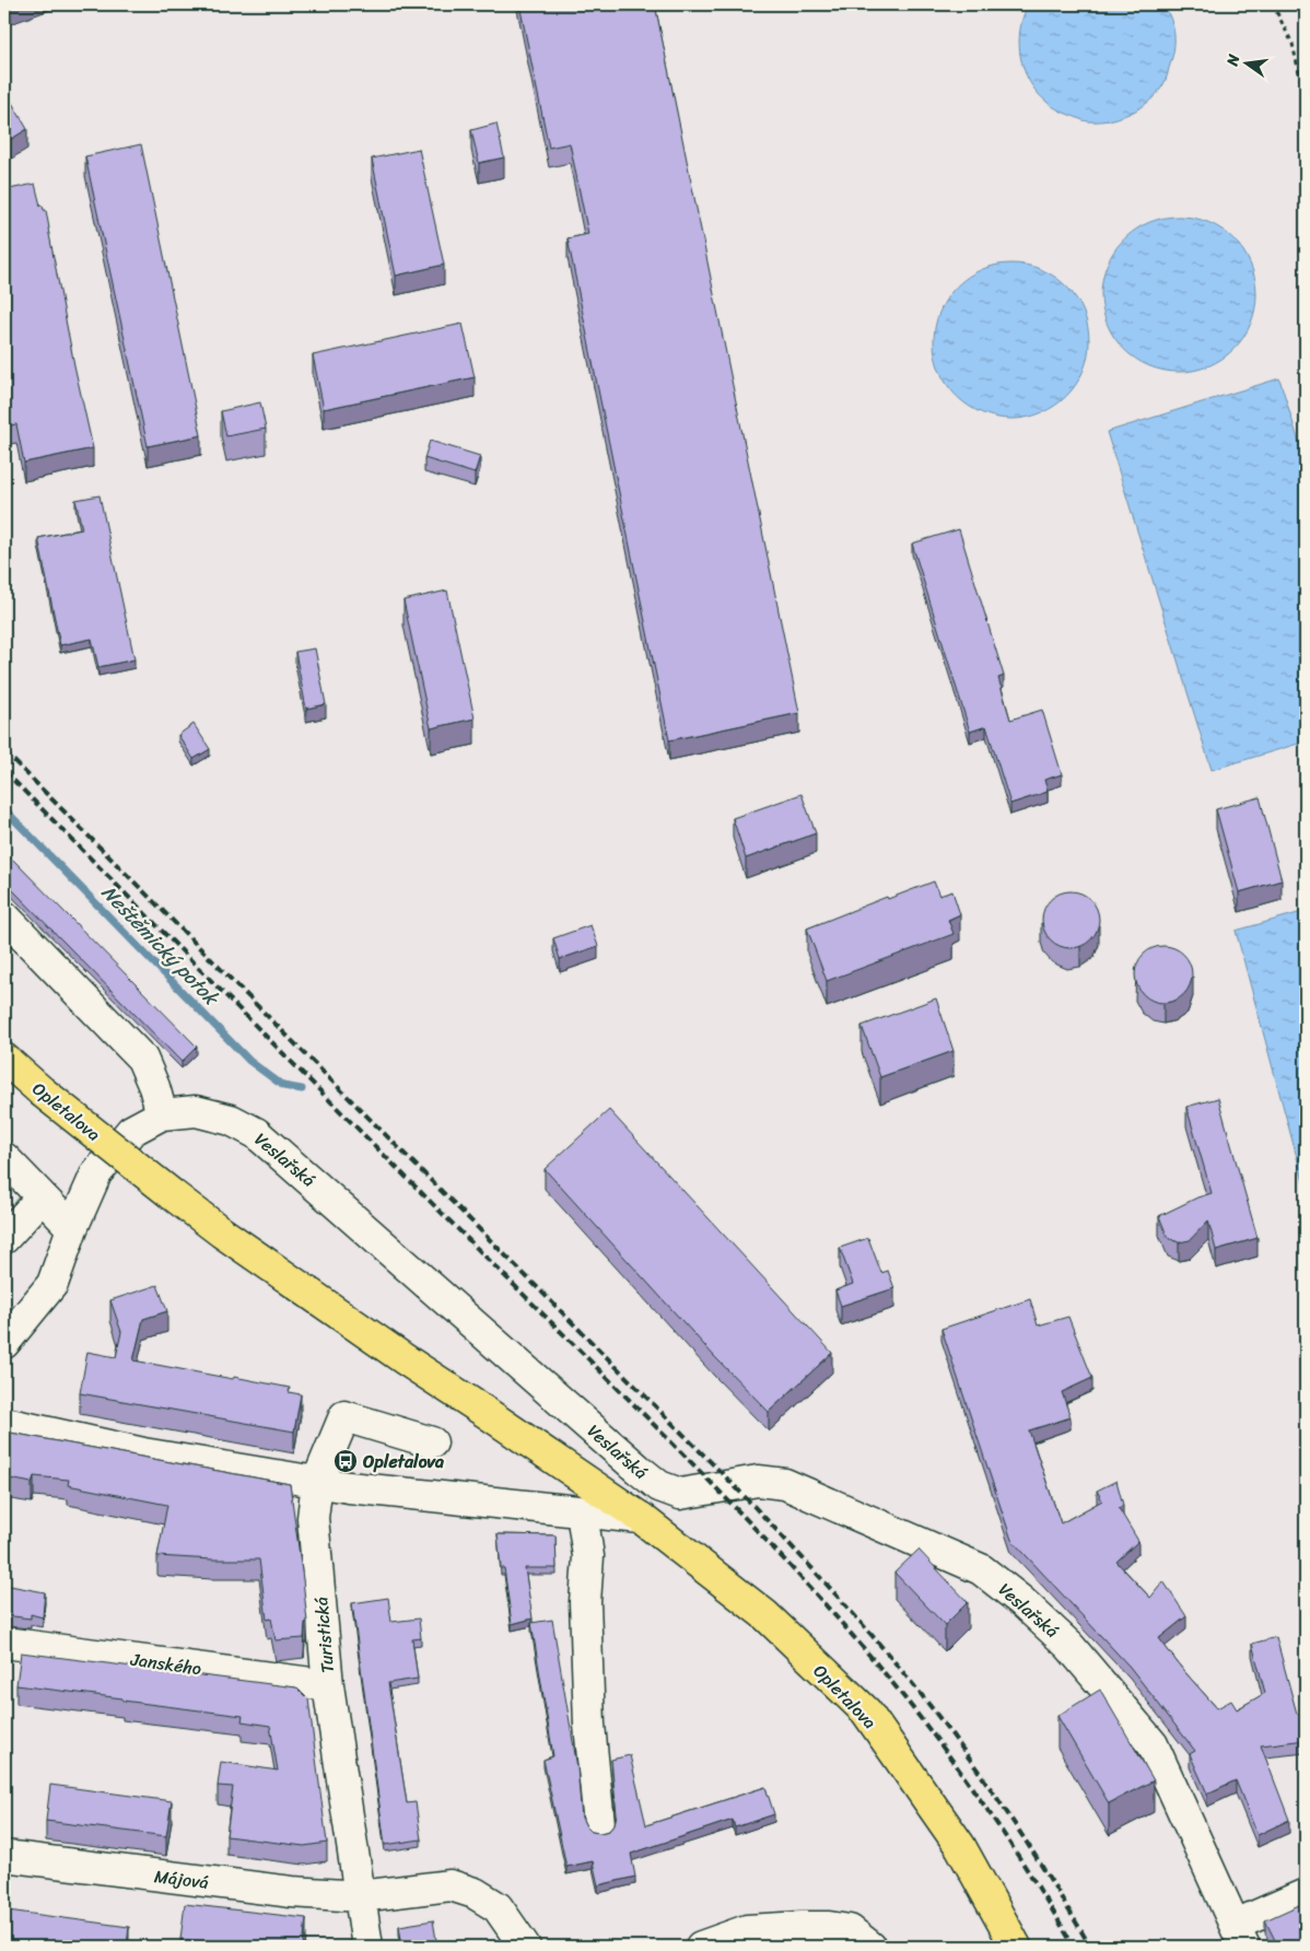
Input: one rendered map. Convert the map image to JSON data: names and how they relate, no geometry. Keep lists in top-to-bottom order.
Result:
{
  "streets": {
    "main road": ["Opletalova"],
    "street": [
      "Veslařská",
      "Turistická",
      "Janského",
      "Májová"
    ]
  },
  "crossings": [
    ["Turistická", "Janského"],
    ["Turistická", "Májová"]
  ],
  "water": ["Neštěmický potok"],
  "places": {
    "bus stop": ["Opletalova"]
  },
  "north": "left"
}
